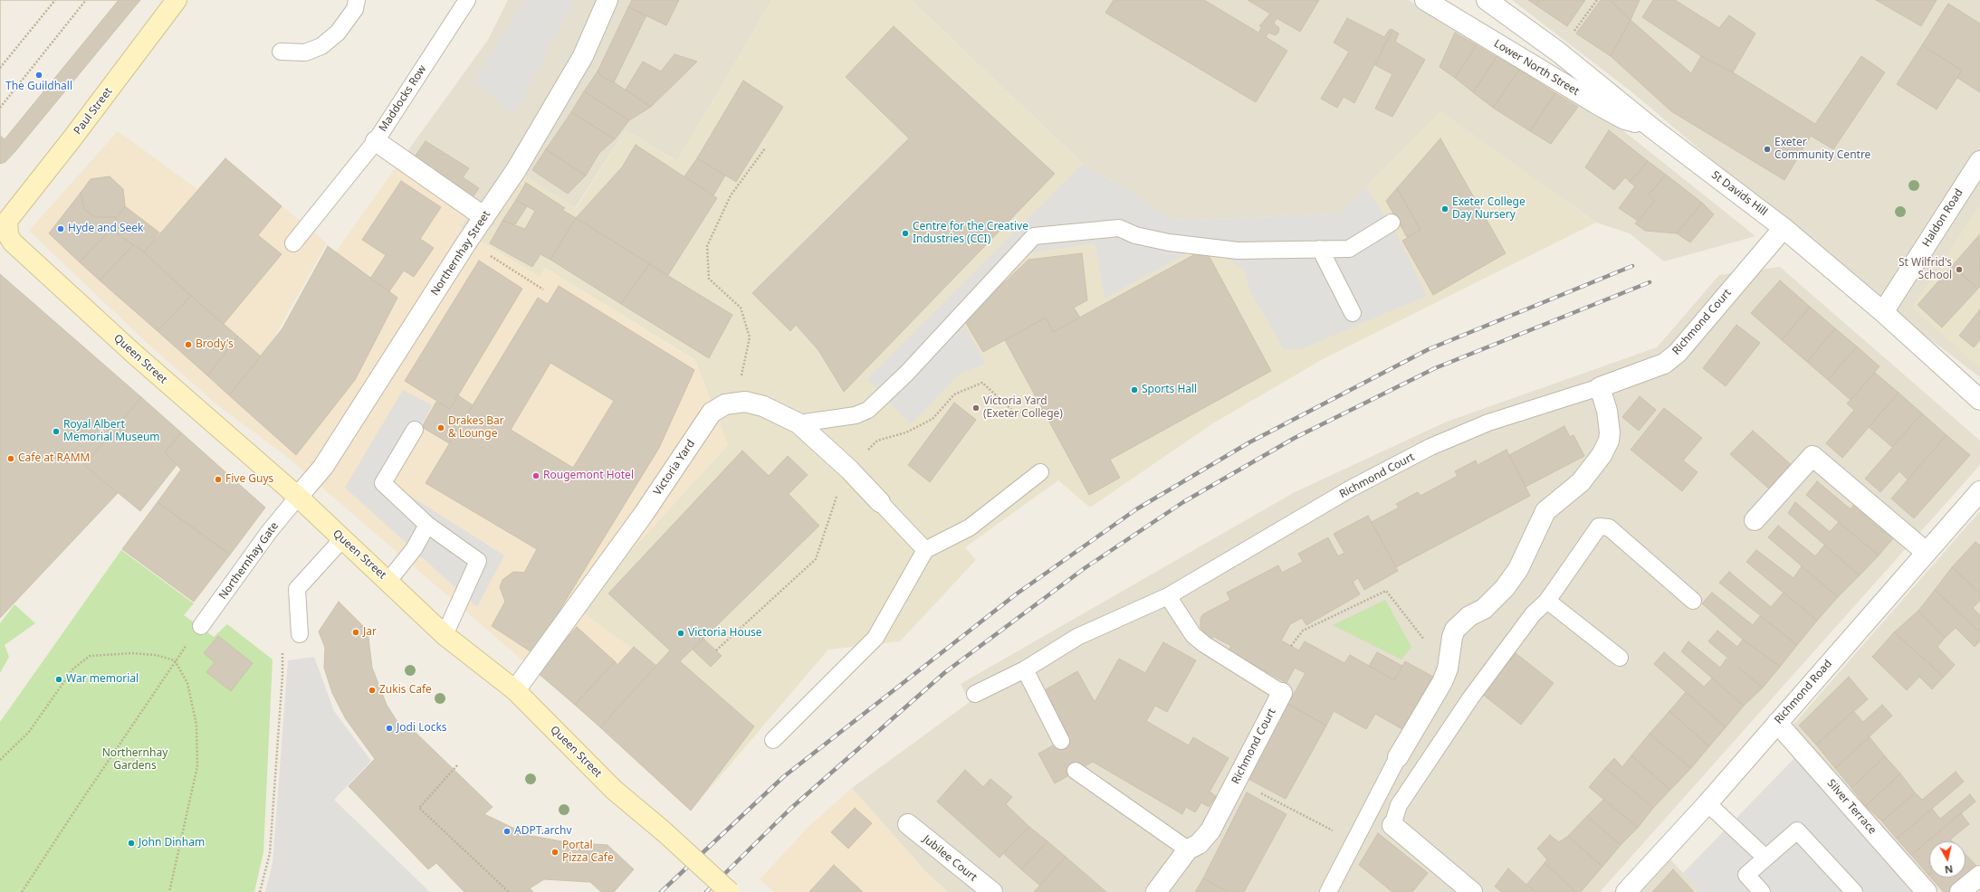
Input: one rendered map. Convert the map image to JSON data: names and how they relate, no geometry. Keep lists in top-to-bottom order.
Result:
{
  "streets": {
    "street": [
      "Lower North Street",
      "Maddocks Row",
      "Paul Street",
      "St Davids Hill",
      "Haldon Road",
      "Northernhay Street",
      "Richmond Court",
      "Queen Street",
      "Victoria Yard",
      "Richmond Road",
      "Silver Terrace",
      "Jubilee Court"
    ],
    "lane": ["Northernhay Gate"]
  },
  "crossings": [
    ["Lower North Street", "St Davids Hill"],
    ["Maddocks Row", "Northernhay Street"],
    ["Paul Street", "Queen Street"],
    ["St Davids Hill", "Haldon Road"],
    ["St Davids Hill", "Richmond Court"],
    ["Northernhay Street", "Queen Street"],
    ["Northernhay Street", "Northernhay Gate"],
    ["Queen Street", "Victoria Yard"],
    ["Queen Street", "Northernhay Gate"],
    ["Richmond Road", "Silver Terrace"]
  ],
  "parks": ["Northernhay Gardens"],
  "places": [
    "The Guildhall",
    "Exeter Community Centre",
    "Exeter College Day Nursery",
    "Hyde and Seek",
    "Centre for the Creative Industries (CCI)",
    "St Wilfrid's School",
    "Brody's",
    "Sports Hall",
    "Victoria Yard (Exeter College)",
    "Drakes Bar & Lounge",
    "Royal Albert Memorial Museum",
    "Cafe at RAMM",
    "Rougemont Hotel",
    "Five Guys",
    "Jar",
    "Victoria House",
    "War memorial",
    "Zukis Cafe",
    "Jodi Locks",
    "ADPT.archv",
    "John Dinham",
    "Portal Pizza Cafe"
  ],
  "north": "bottom"
}
